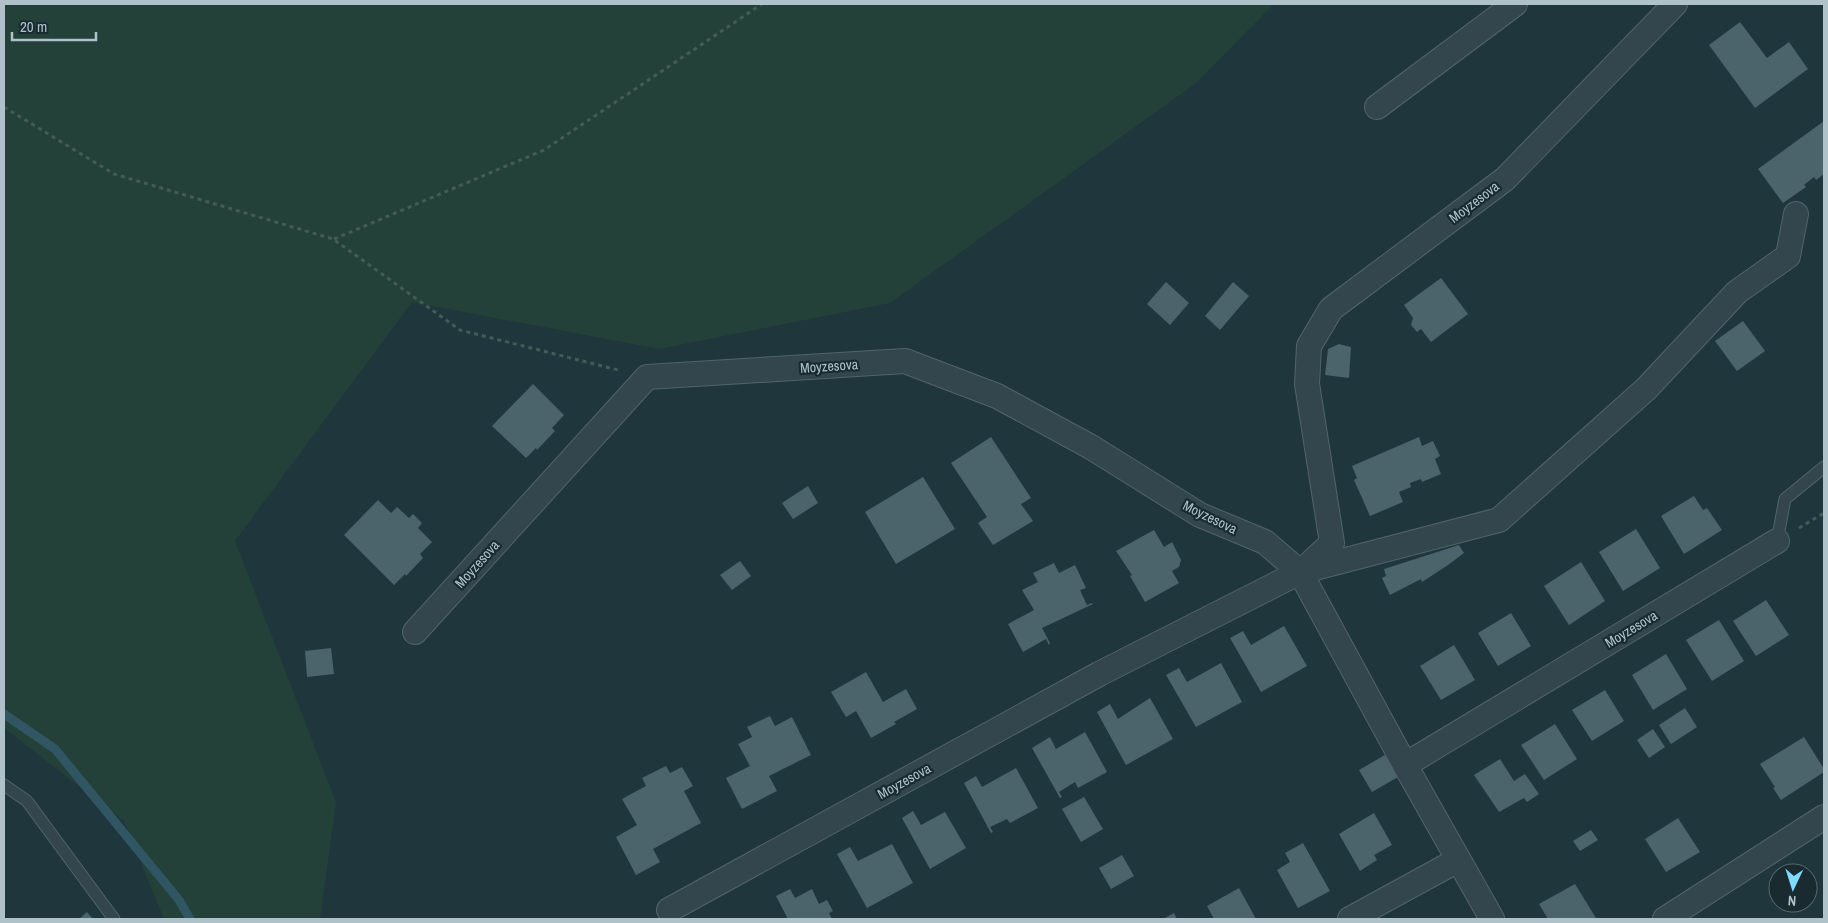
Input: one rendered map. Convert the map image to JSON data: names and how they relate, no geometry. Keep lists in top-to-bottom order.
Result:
{
  "streets": {
    "street": ["Moyzesova"]
  },
  "scale_bar": "20 m",
  "north": "bottom"
}
